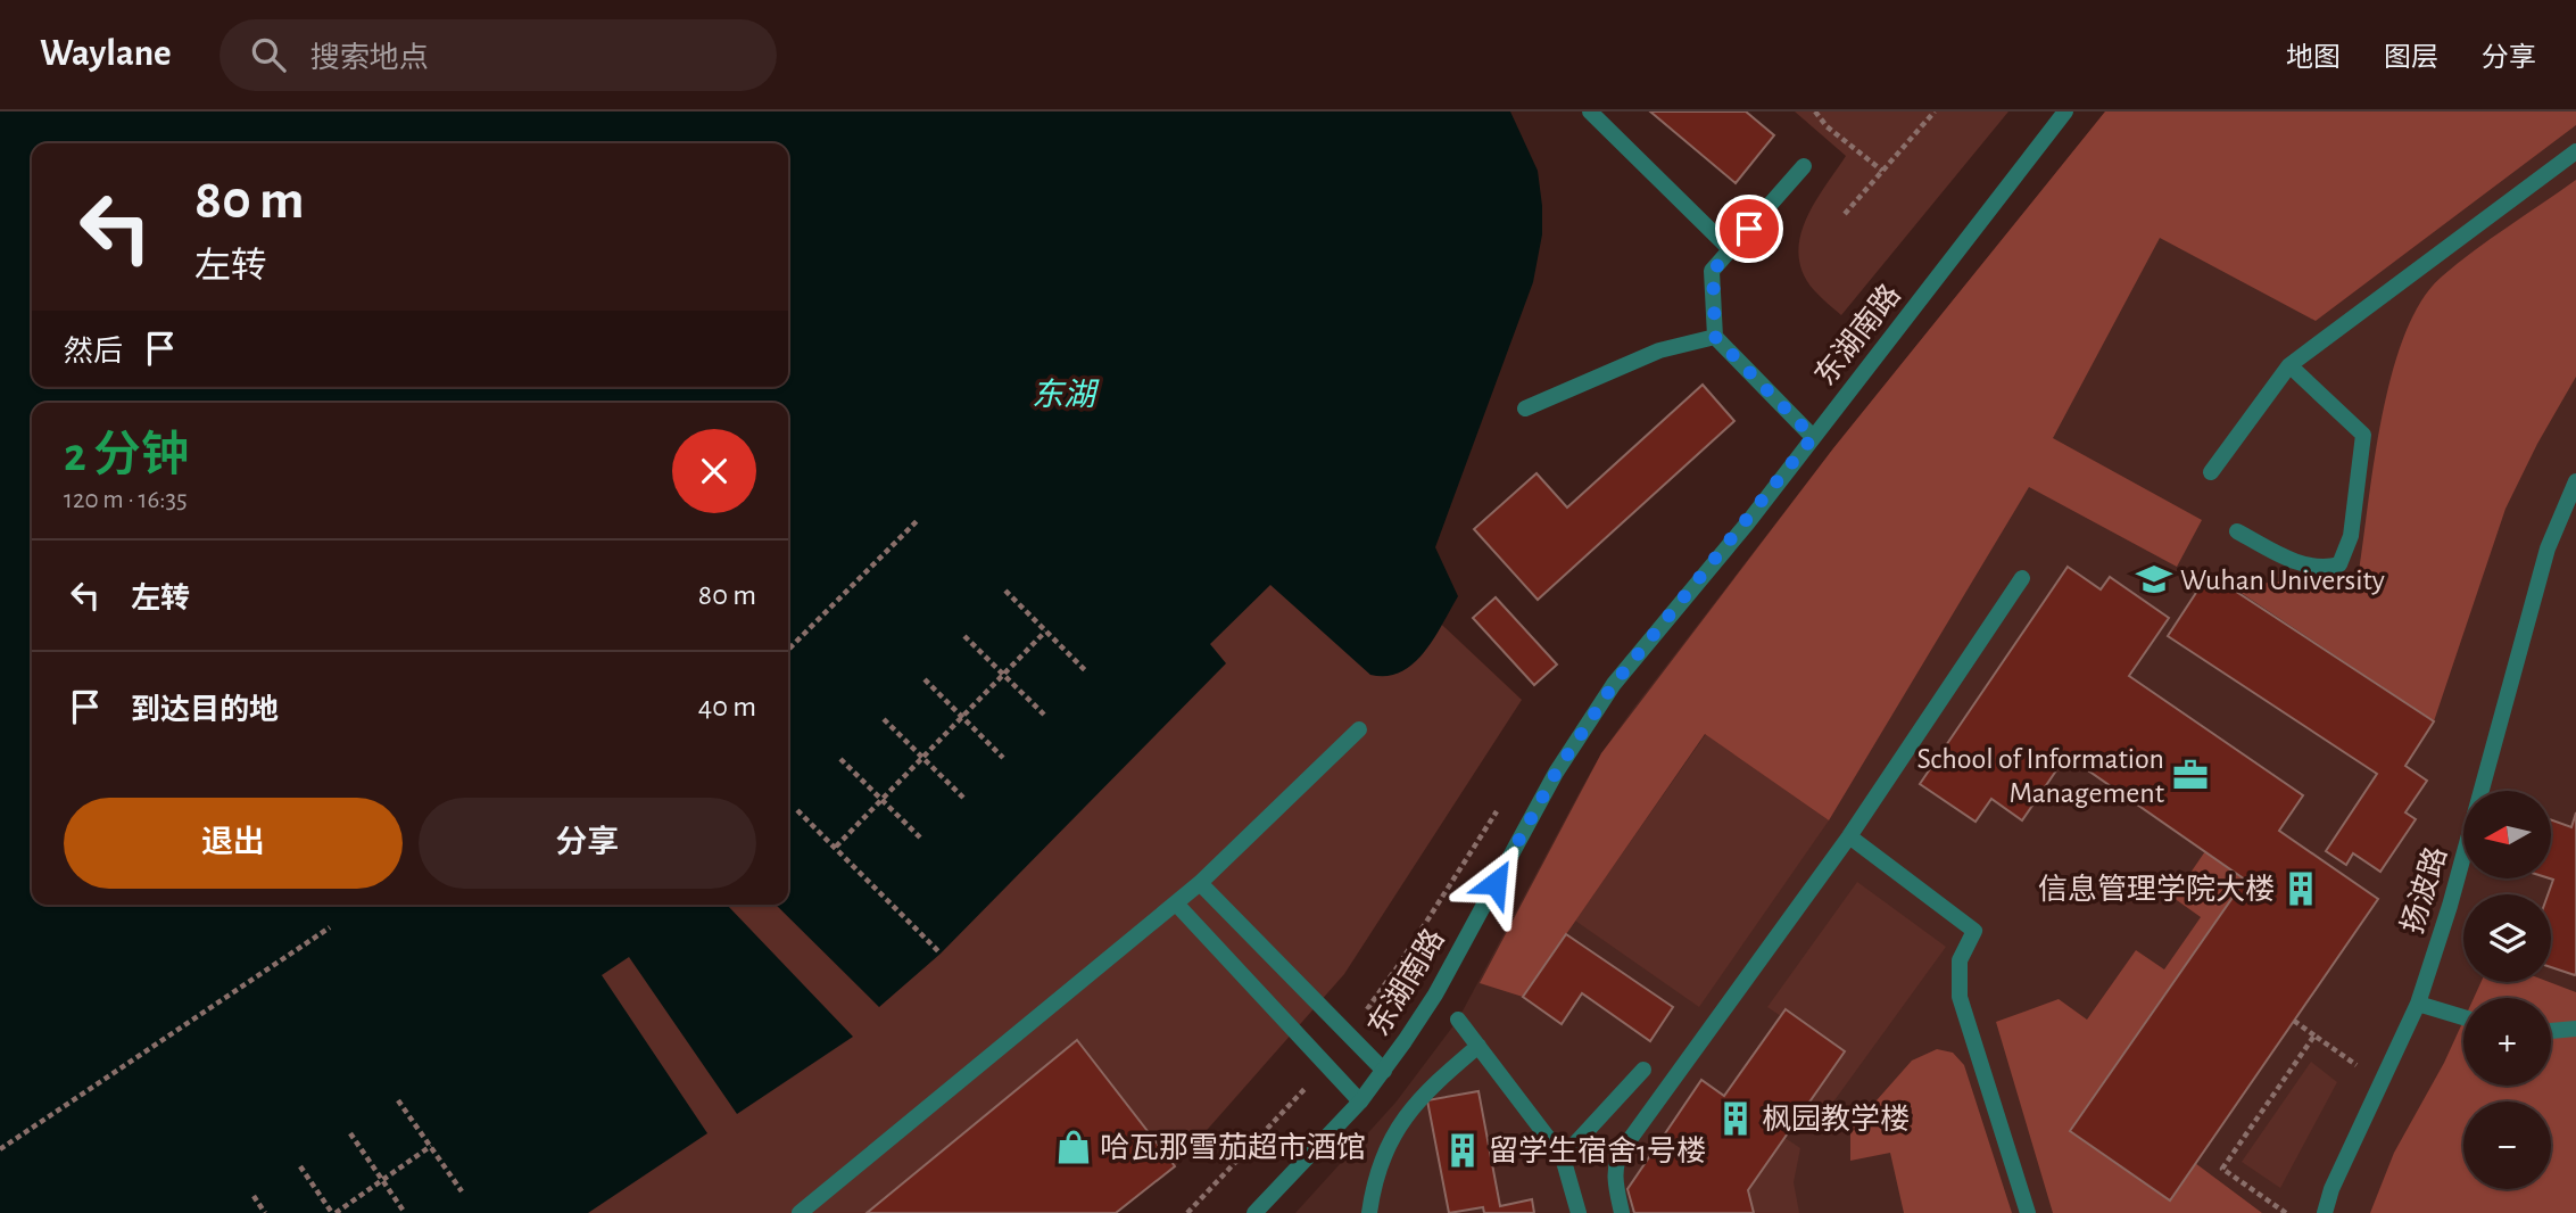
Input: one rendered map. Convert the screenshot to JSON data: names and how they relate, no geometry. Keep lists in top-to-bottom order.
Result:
{
  "streets": {
    "street": ["东湖南路", "扬波路"]
  },
  "water": ["东湖"],
  "places": {
    "school or university": ["Wuhan University"],
    "office": ["School of Information Management"],
    "building": ["信息管理学院大楼", "枫园教学楼", "留学生宿舍1号楼"],
    "shop": ["哈瓦那雪茄超市酒馆"]
  },
  "north": "left",
  "page": {
    "header": "Waylane",
    "search": "搜索地点",
    "nav": ["地图", "图层", "分享"],
    "turn": ["80 m", "左转"],
    "then": "然后",
    "heading": ["2 分钟", "120 m · 16:35"],
    "list": [
      {
        "name": "左转",
        "value": "80 m"
      },
      {
        "name": "到达目的地",
        "value": "40 m"
      }
    ],
    "buttons": ["退出", "分享"],
    "map_buttons": ["+", "−"]
  }
}
